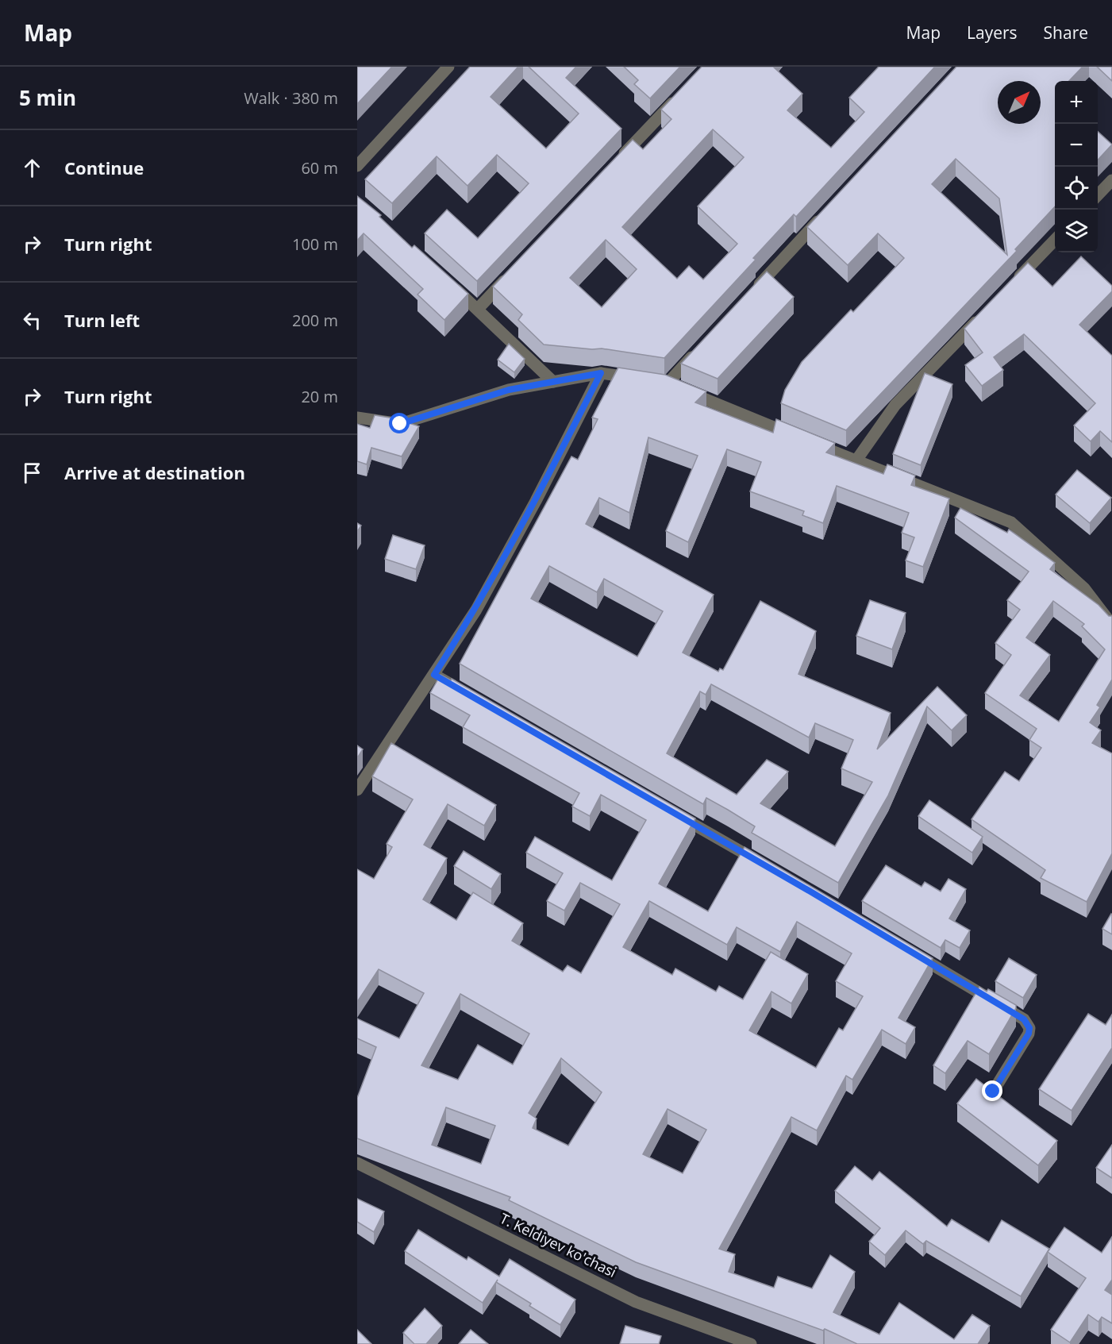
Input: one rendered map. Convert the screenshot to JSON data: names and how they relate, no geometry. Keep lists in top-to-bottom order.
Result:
{
  "streets": {
    "street": ["T. Keldiyev ko'chasi"]
  },
  "north": "top right",
  "page": {
    "header": "Map",
    "nav": ["Map", "Layers", "Share"],
    "heading": ["5 min", "Walk · 380 m"],
    "map_buttons": ["+", "−"],
    "list": [
      ["Continue", "60 m"],
      ["Turn right", "100 m"],
      ["Turn left", "200 m"],
      ["Turn right", "20 m"],
      "Arrive at destination"
    ]
  }
}
